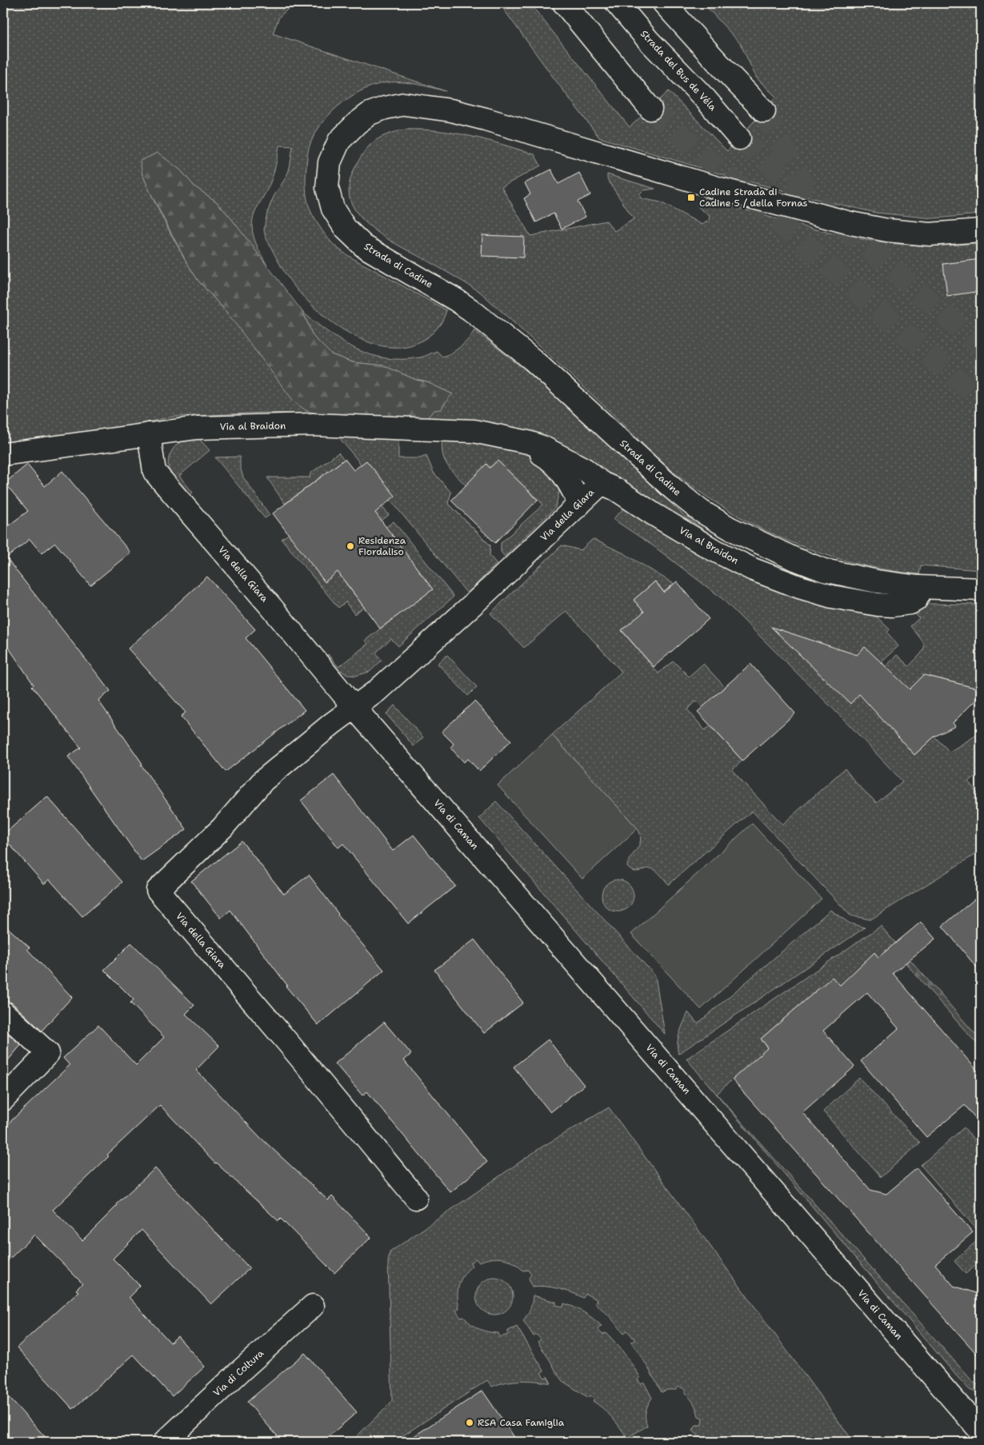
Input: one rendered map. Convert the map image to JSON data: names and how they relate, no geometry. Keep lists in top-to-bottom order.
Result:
{
  "streets": {
    "main road": [
      "Strada del Bus de Véla",
      "Strada di Cadine",
      "Via al Braidon",
      "Via della Giara",
      "Via di Caman",
      "Via di Coltura"
    ]
  },
  "crossings": [
    ["Strada di Cadine", "Via al Braidon"],
    ["Via al Braidon", "Via della Giara"],
    ["Via della Giara", "Via di Caman"]
  ],
  "places": {
    "transit": ["Cadine Strada di Cadine 5 / della Fornas"],
    "other": ["Residenza Fiordaliso", "RSA Casa Famiglia"]
  }
}
